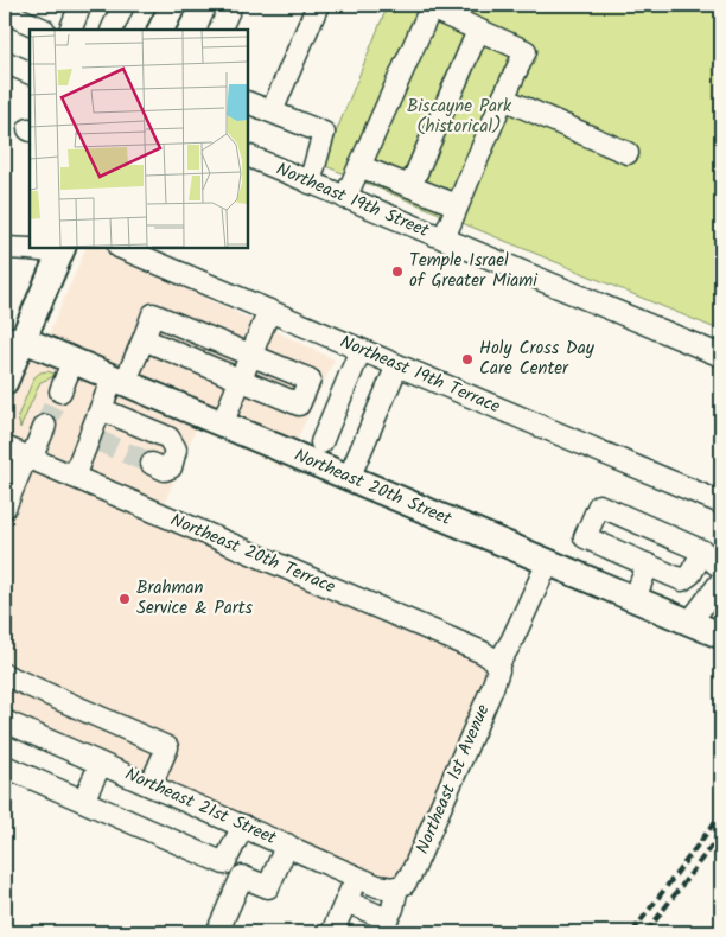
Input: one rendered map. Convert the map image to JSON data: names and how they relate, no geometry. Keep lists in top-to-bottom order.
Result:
{
  "streets": {
    "main road": ["Northeast 20th Street"],
    "street": [
      "Northeast 19th Street",
      "Northeast 19th Terrace",
      "Northeast 20th Terrace",
      "Northeast 1st Avenue",
      "Northeast 21st Street"
    ]
  },
  "crossings": [
    ["Northeast 20th Street", "Northeast 1st Avenue"],
    ["Northeast 20th Terrace", "Northeast 1st Avenue"],
    ["Northeast 1st Avenue", "Northeast 21st Street"]
  ],
  "parks": ["Biscayne Park (historical)"],
  "places": ["Temple Israel of Greater Miami", "Holy Cross Day Care Center", "Brahman Service & Parts"]
}
